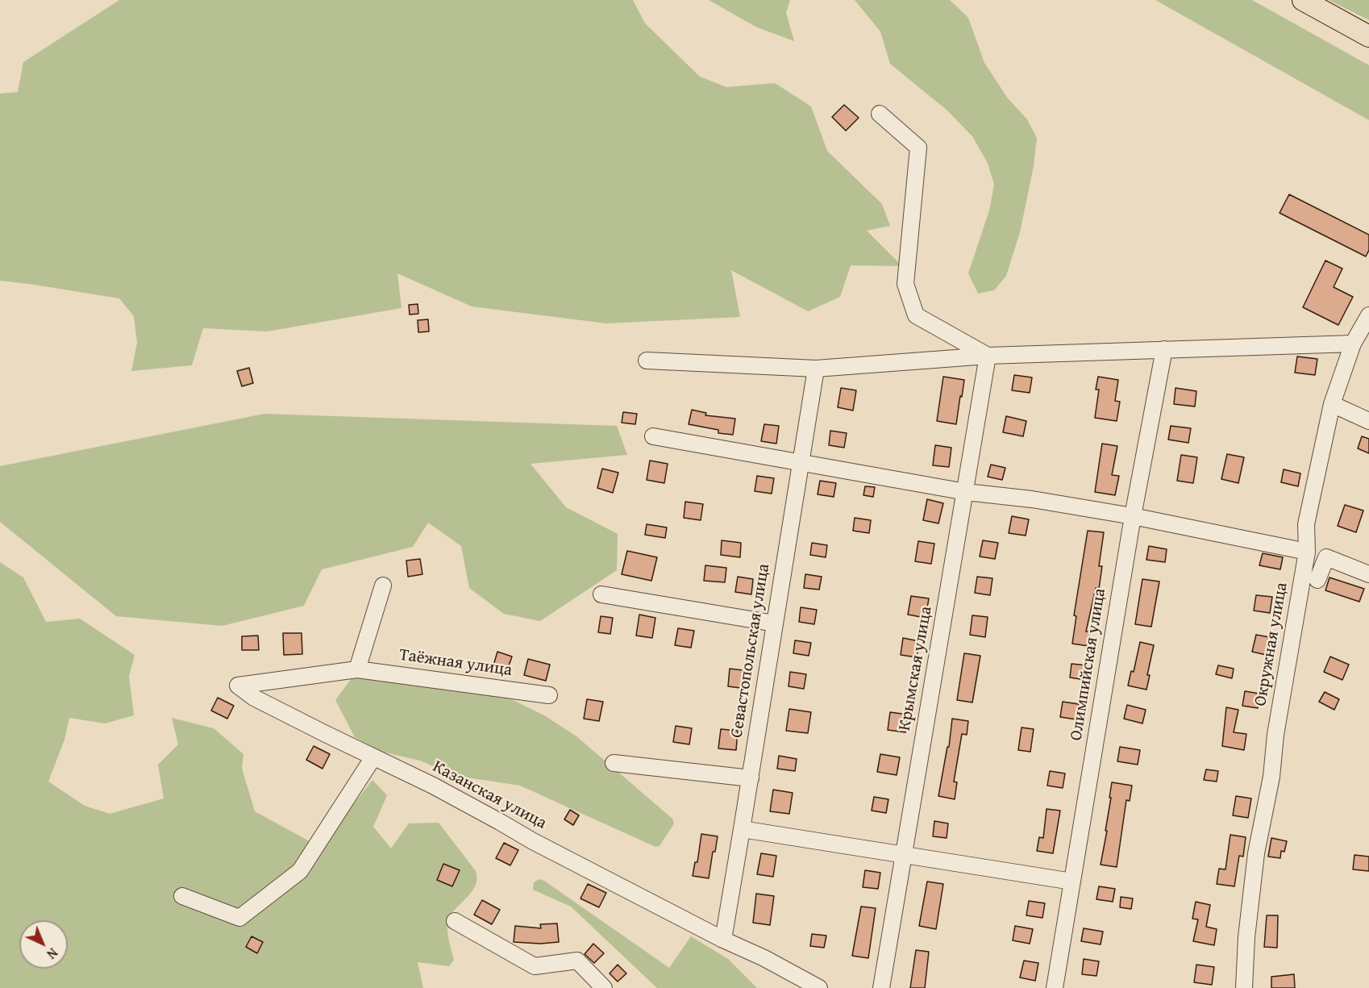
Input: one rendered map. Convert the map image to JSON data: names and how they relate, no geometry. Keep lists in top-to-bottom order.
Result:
{
  "streets": {
    "street": [
      "Окружная улица",
      "Севастопольская улица",
      "Таёжная улица",
      "Олимпийская улица",
      "Крымская улица",
      "Казанская улица"
    ]
  },
  "crossings": [
    ["Севастопольская улица", "Казанская улица"],
    ["Таёжная улица", "Казанская улица"]
  ],
  "north": "bottom right"
}
